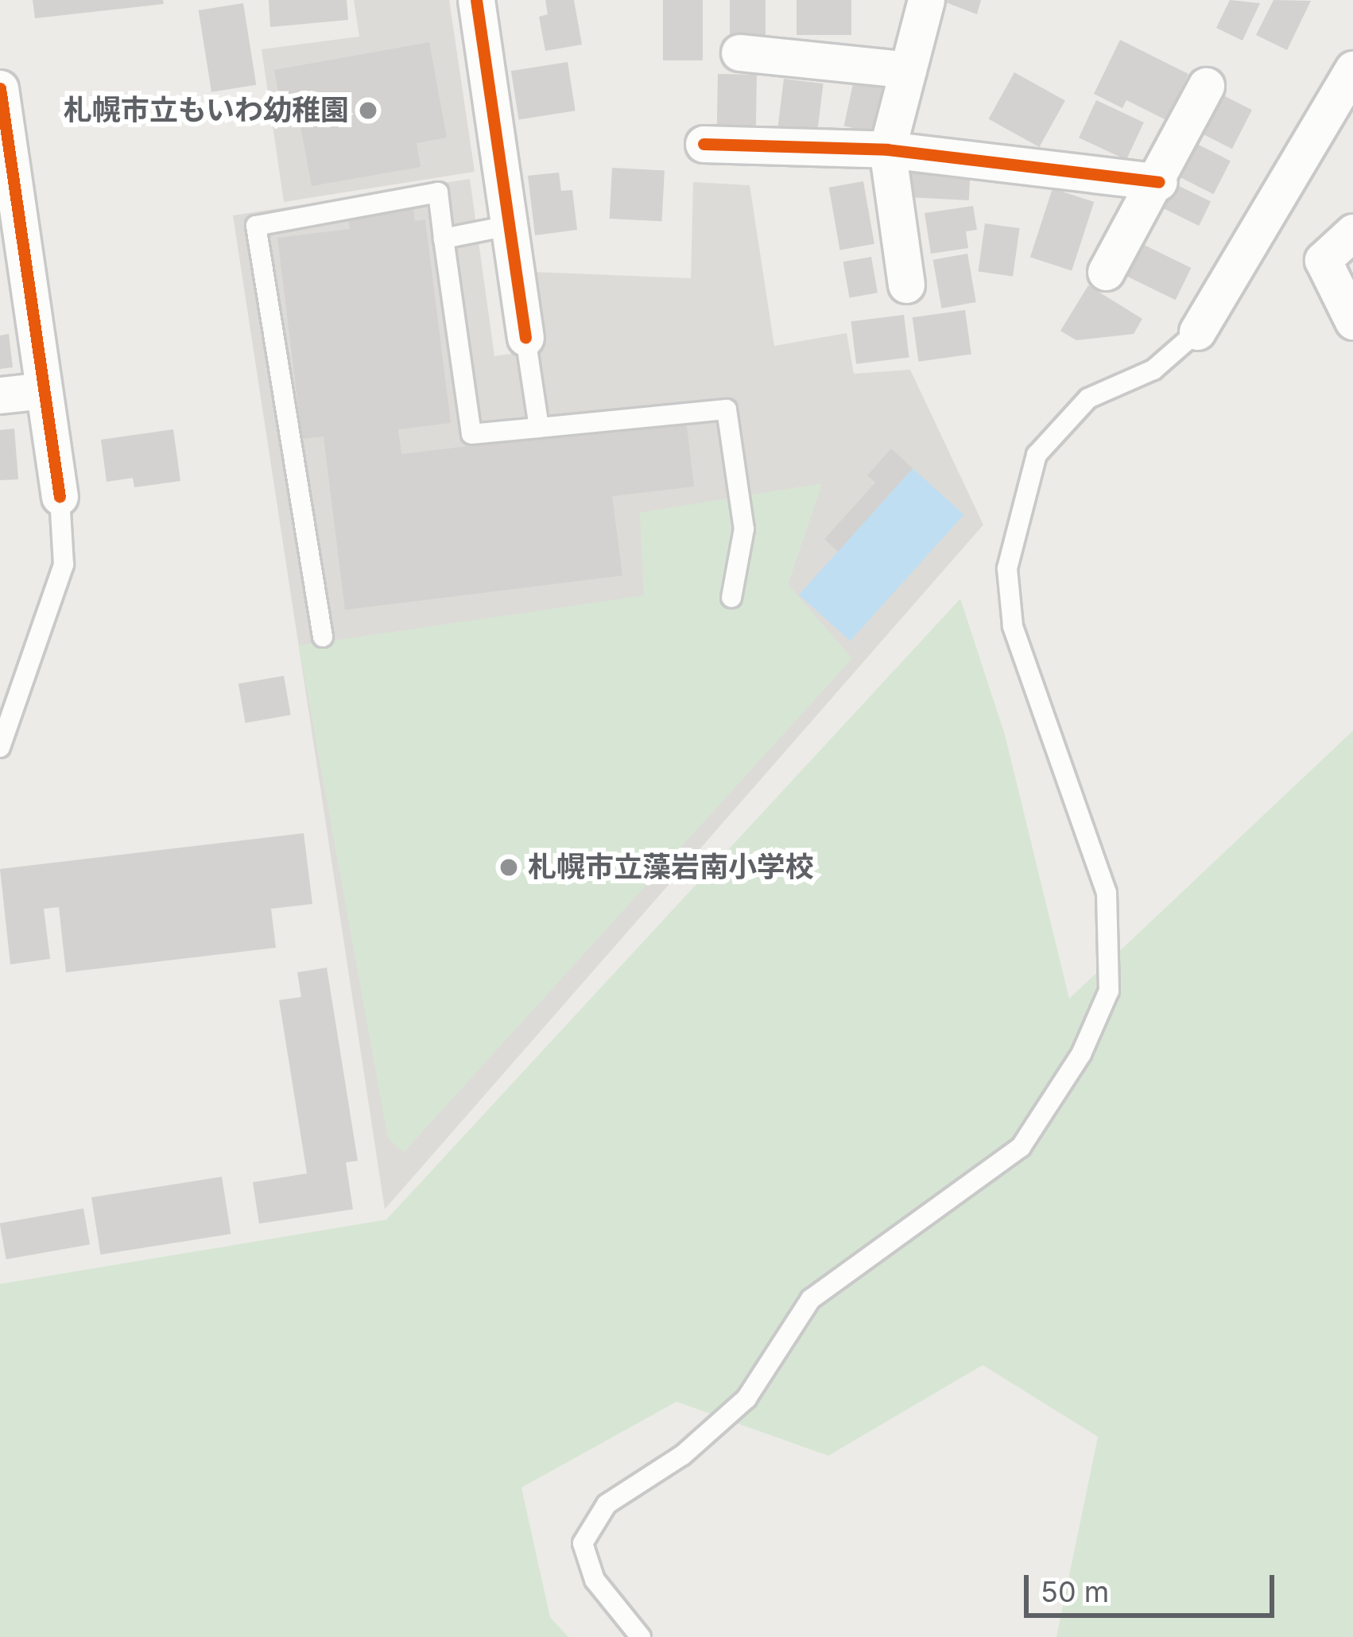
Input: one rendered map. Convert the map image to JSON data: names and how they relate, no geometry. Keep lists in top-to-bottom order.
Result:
{
  "places": ["札幌市立もいわ幼稚園", "札幌市立藻岩南小学校"],
  "scale_bar": "50 m"
}
